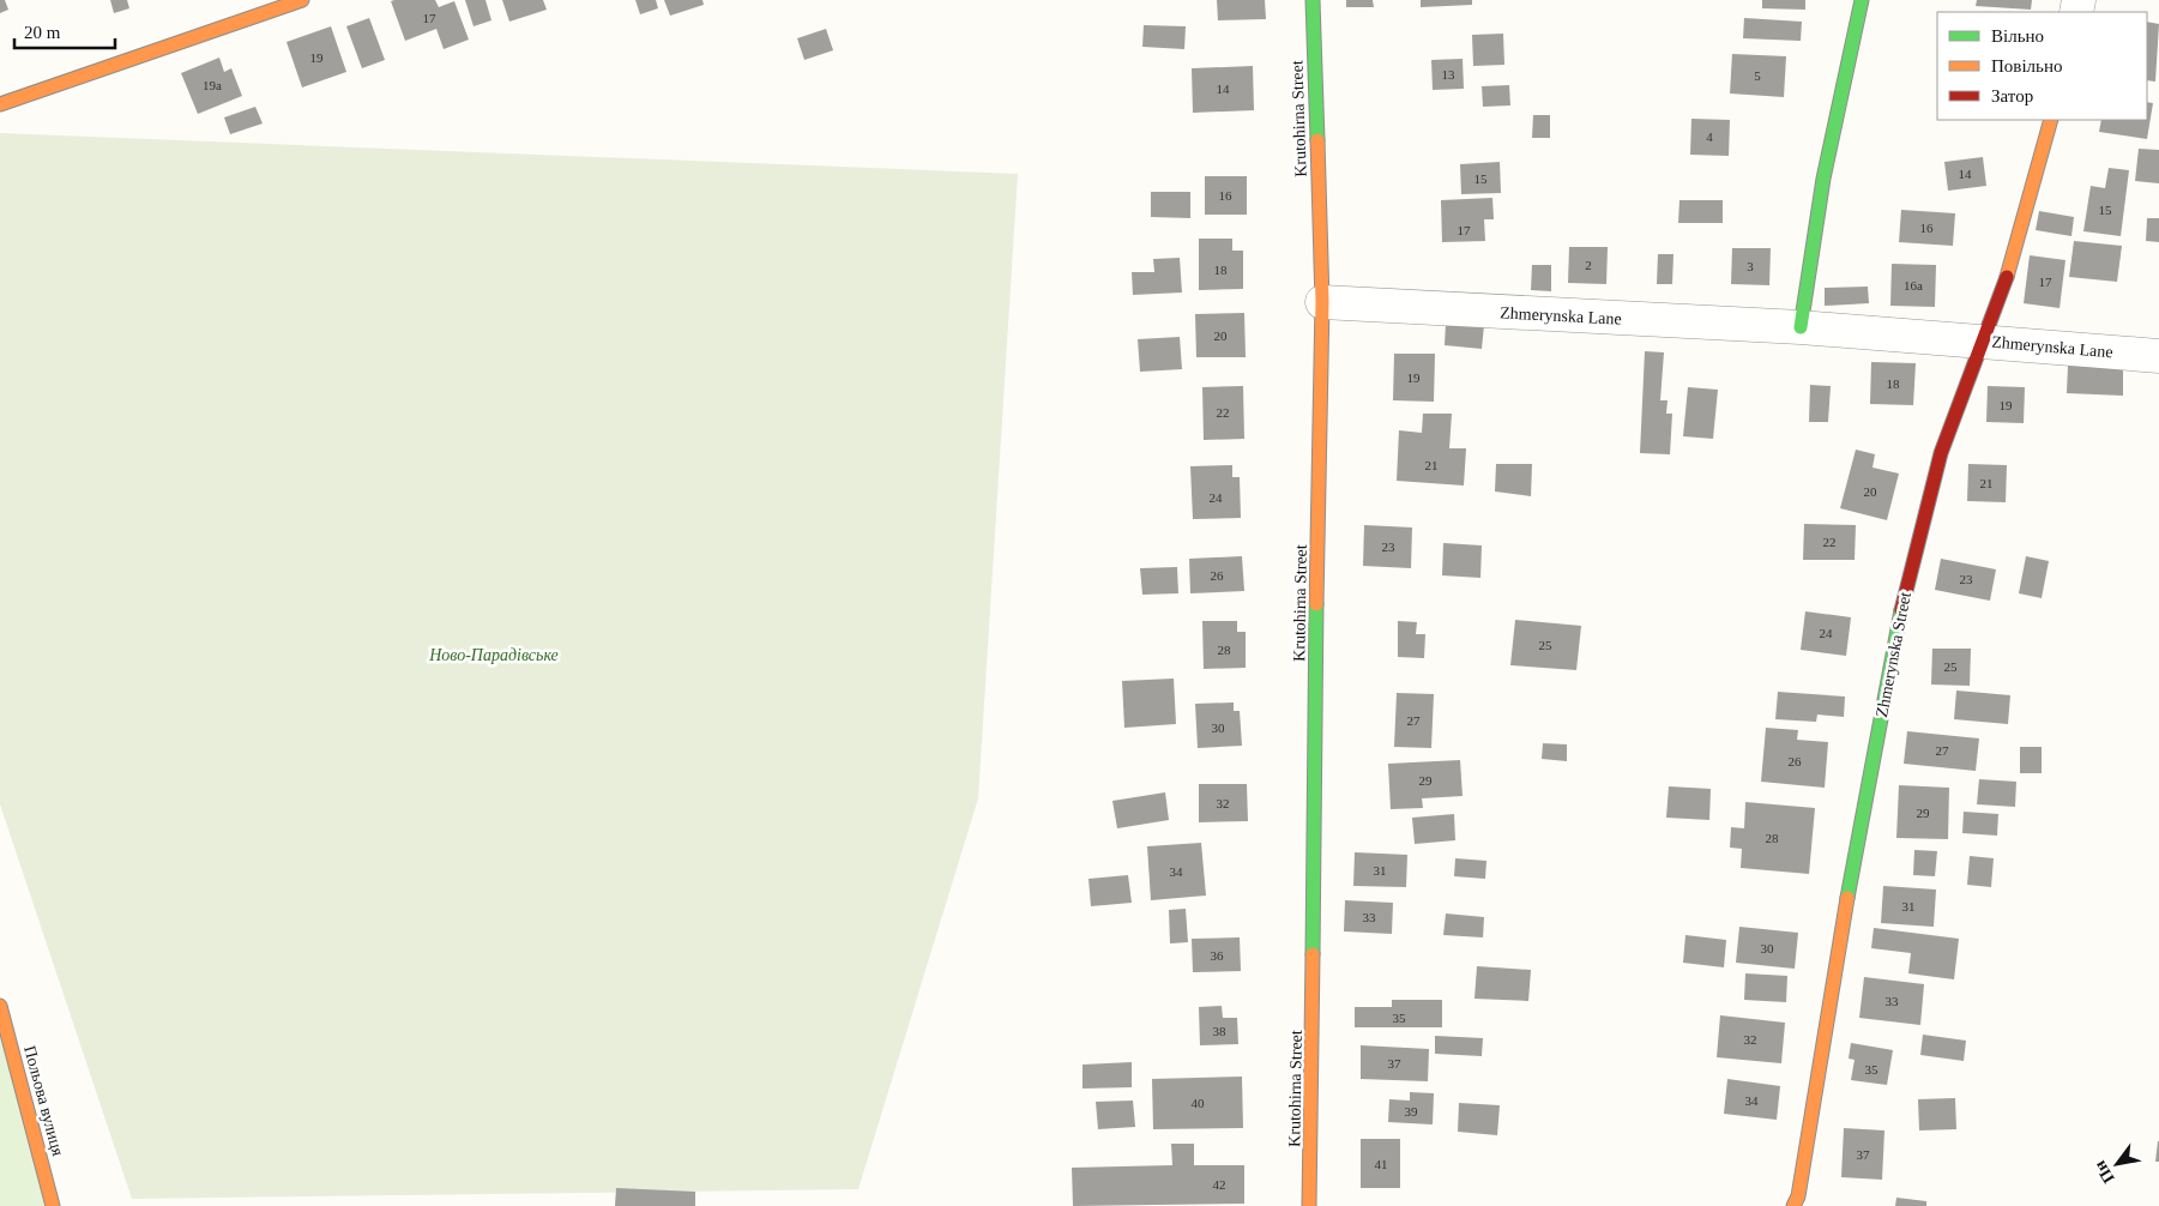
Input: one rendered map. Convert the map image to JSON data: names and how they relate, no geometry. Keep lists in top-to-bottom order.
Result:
{
  "streets": {
    "street": [
      "Krutohirna Street",
      "Zhmerynska Lane",
      "Zhmerynska Street",
      "Польова вулиця"
    ]
  },
  "crossings": [
    ["Krutohirna Street", "Zhmerynska Lane"],
    ["Zhmerynska Lane", "Zhmerynska Street"]
  ],
  "parks": ["Ново-Парадівське"],
  "house_numbers": [
    "17",
    "19",
    "13",
    "5",
    "19а",
    "14",
    "4",
    "14",
    "15",
    "16",
    "15",
    "16",
    "17",
    "2",
    "3",
    "18",
    "17",
    "16а",
    "20",
    "19",
    "18",
    "19",
    "22",
    "21",
    "21",
    "20",
    "24",
    "22",
    "23",
    "26",
    "23",
    "24",
    "25",
    "28",
    "25",
    "27",
    "30",
    "27",
    "26",
    "29",
    "32",
    "29",
    "28",
    "31",
    "34",
    "31",
    "33",
    "30",
    "36",
    "33",
    "35",
    "38",
    "32",
    "37",
    "35",
    "34",
    "40",
    "39",
    "37",
    "41",
    "42"
  ],
  "legend": ["Вільно", "Повільно", "Затор"],
  "scale_bar": "20 m",
  "north": "bottom left"
}
